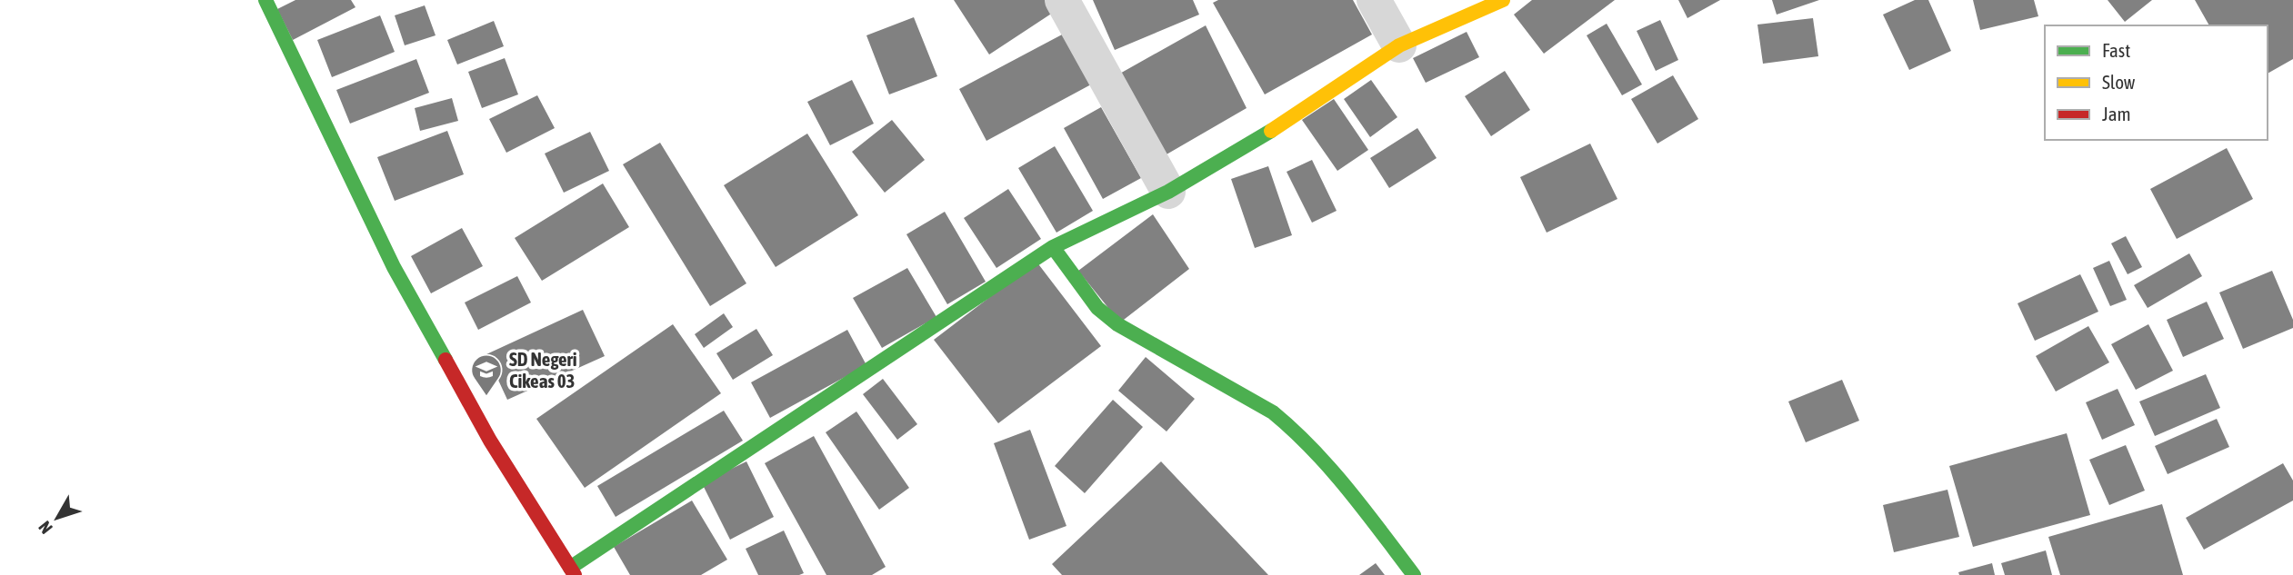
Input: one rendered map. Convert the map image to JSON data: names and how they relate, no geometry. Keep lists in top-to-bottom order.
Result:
{
  "places": {
    "school or university": ["SD Negeri Cikeas 03"]
  },
  "legend": ["Fast", "Slow", "Jam"],
  "north": "bottom left"
}
